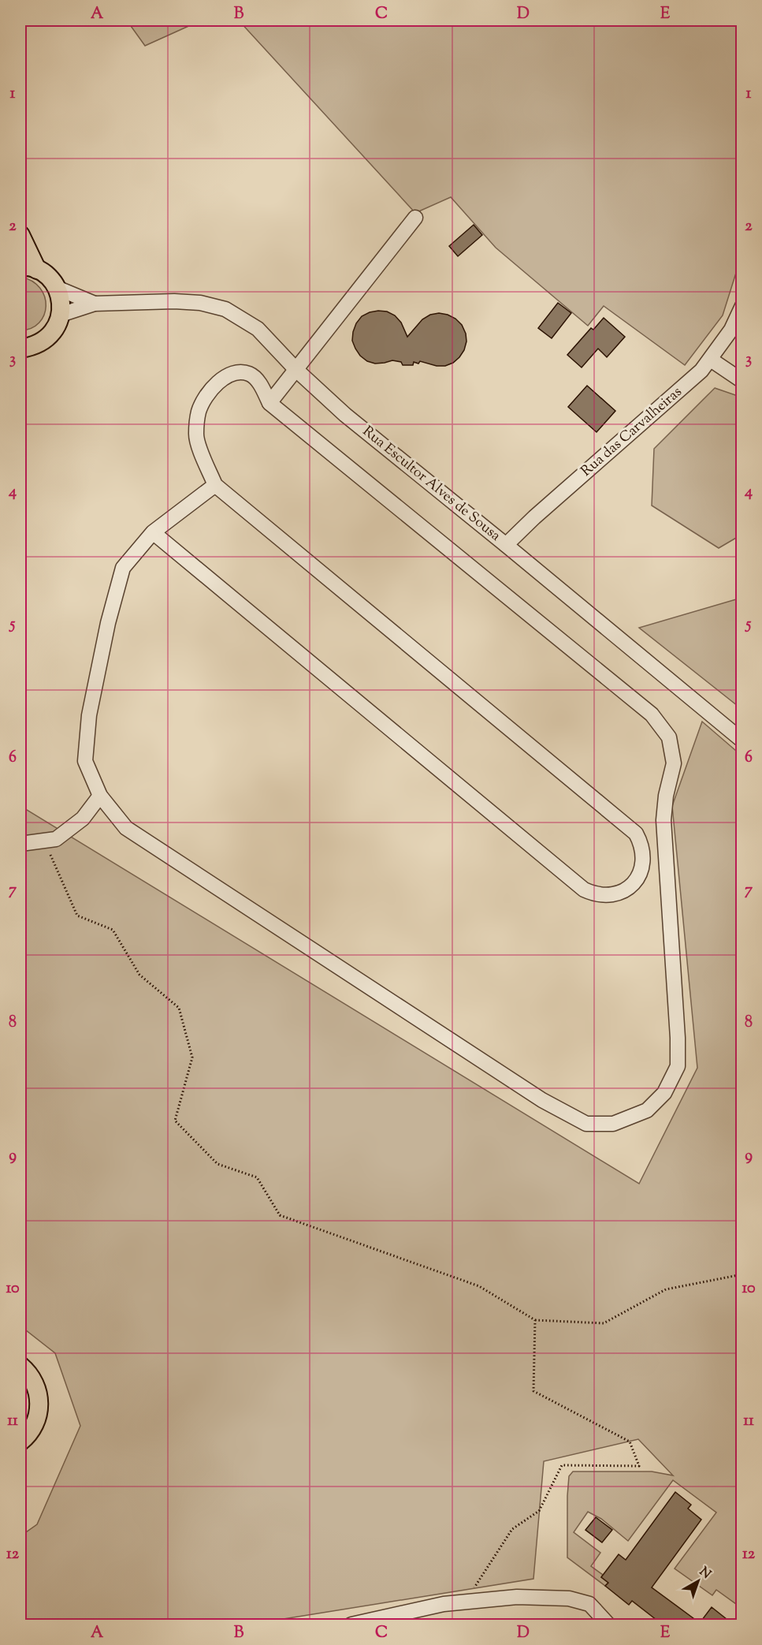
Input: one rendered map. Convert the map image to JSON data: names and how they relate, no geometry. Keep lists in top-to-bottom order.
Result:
{
  "streets": {
    "street": ["Rua das Carvalheiras", "Rua Escultor Alves de Sousa"]
  },
  "crossings": [
    ["Rua das Carvalheiras", "Rua Escultor Alves de Sousa"]
  ],
  "north": "top right",
  "grid": {
    "columns": [
      "A",
      "B",
      "C",
      "D",
      "E"
    ],
    "rows": [
      "1",
      "2",
      "3",
      "4",
      "5",
      "6",
      "7",
      "8",
      "9",
      "10",
      "11",
      "12"
    ]
  }
}
